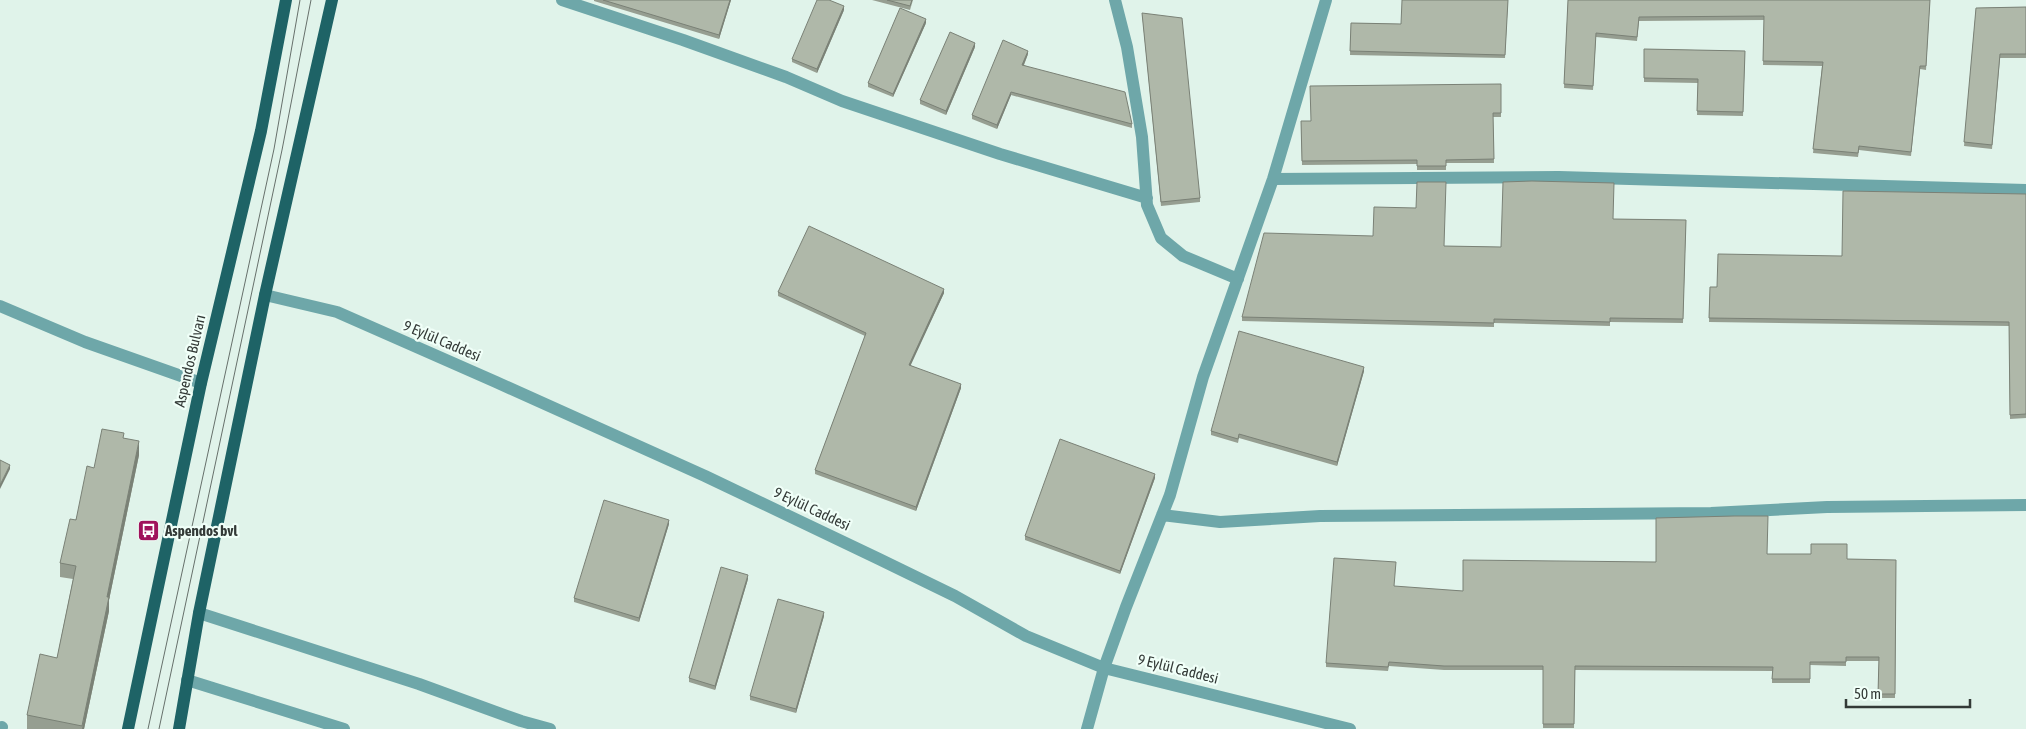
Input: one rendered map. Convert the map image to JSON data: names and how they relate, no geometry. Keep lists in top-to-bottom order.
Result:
{
  "streets": {
    "main road": ["Aspendos Bulvarı"],
    "street": ["9 Eylül Caddesi"]
  },
  "places": {
    "bus stop": ["Aspendos bvl"]
  },
  "scale_bar": "50 m"
}
